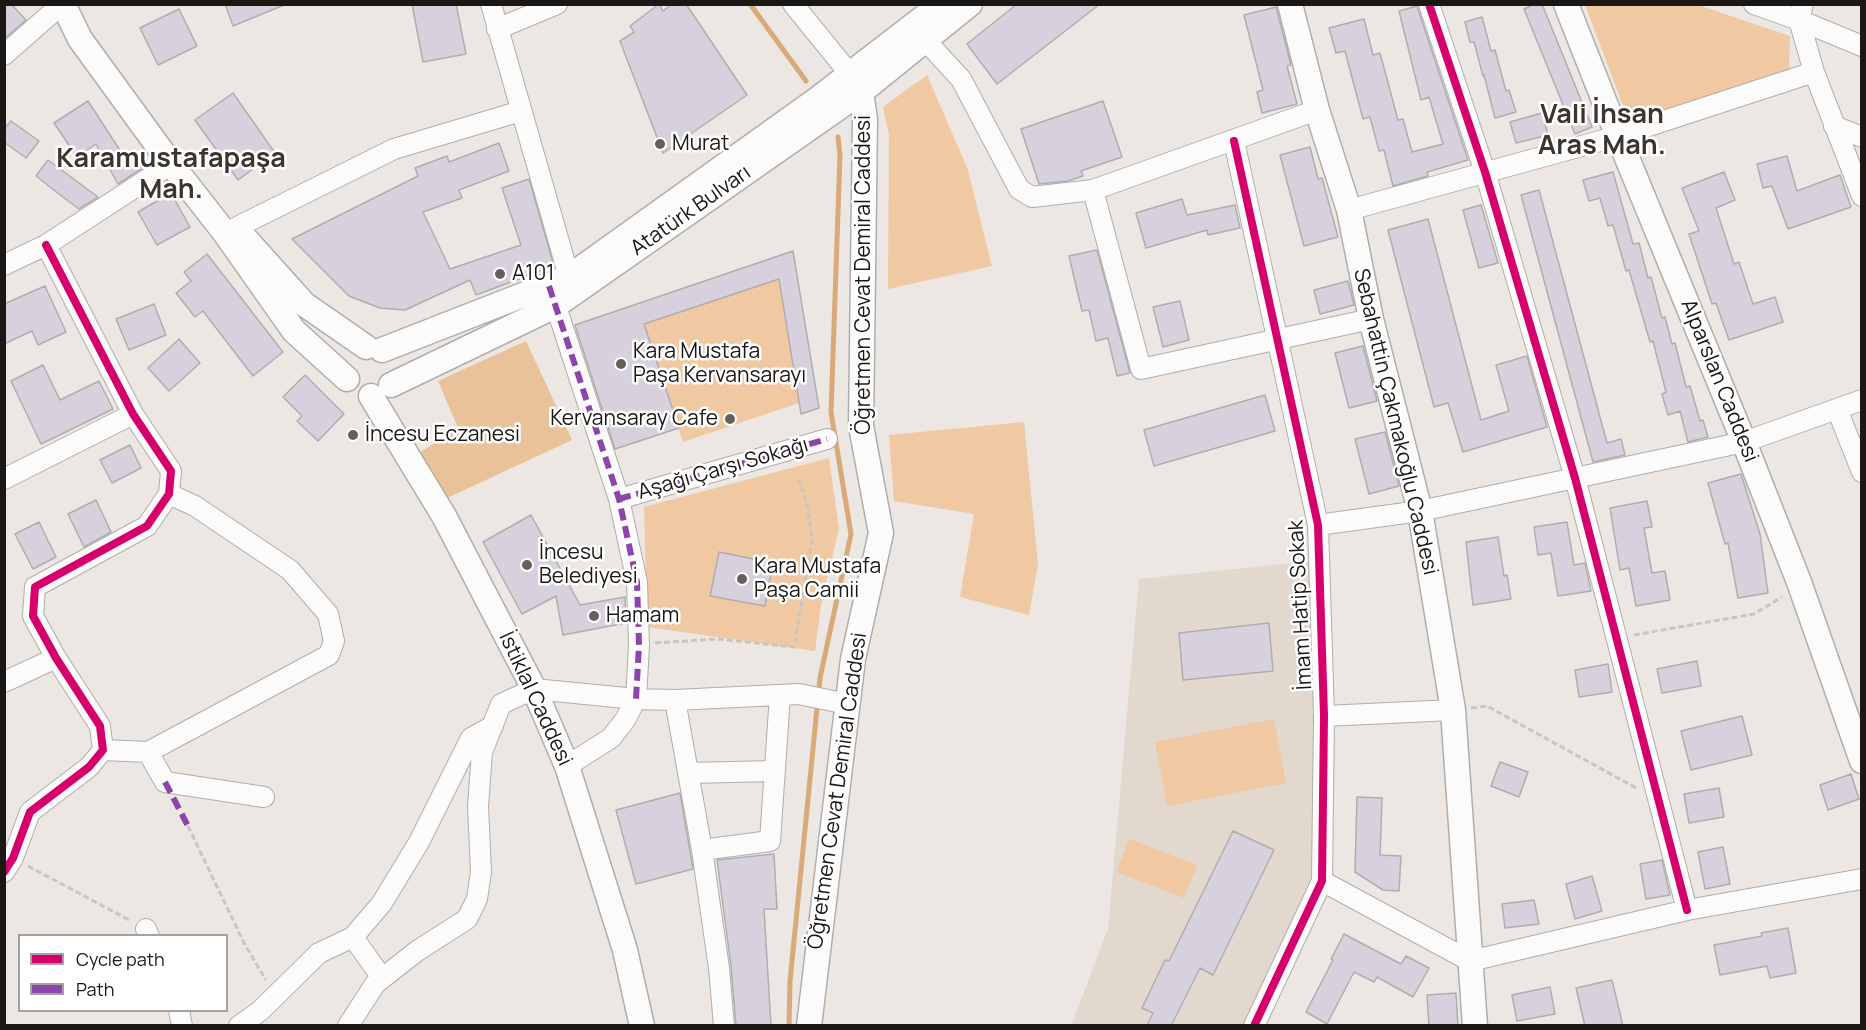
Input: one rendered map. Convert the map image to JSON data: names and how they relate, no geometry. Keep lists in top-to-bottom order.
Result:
{
  "streets": {
    "main road": [
      "Atatürk Bulvarı",
      "Öğretmen Cevat Demiral Caddesi",
      "Alparslan Caddesi",
      "Sebahattin Çakmakoğlu Caddesi",
      "İstiklal Caddesi"
    ],
    "street": ["Aşağı Çarşı Sokağı", "İmam Hatip Sokak"]
  },
  "crossings": [
    ["Atatürk Bulvarı", "Öğretmen Cevat Demiral Caddesi"],
    ["Atatürk Bulvarı", "İstiklal Caddesi"]
  ],
  "districts": ["Vali İhsan Aras Mah.", "Karamustafapaşa Mah."],
  "places": [
    "Murat",
    "A101",
    "Kara Mustafa Paşa Kervansarayı",
    "Kervansaray Cafe",
    "İncesu Eczanesi",
    "İncesu Belediyesi",
    "Kara Mustafa Paşa Camii",
    "Hamam"
  ],
  "legend": ["Cycle path", "Path"]
}
